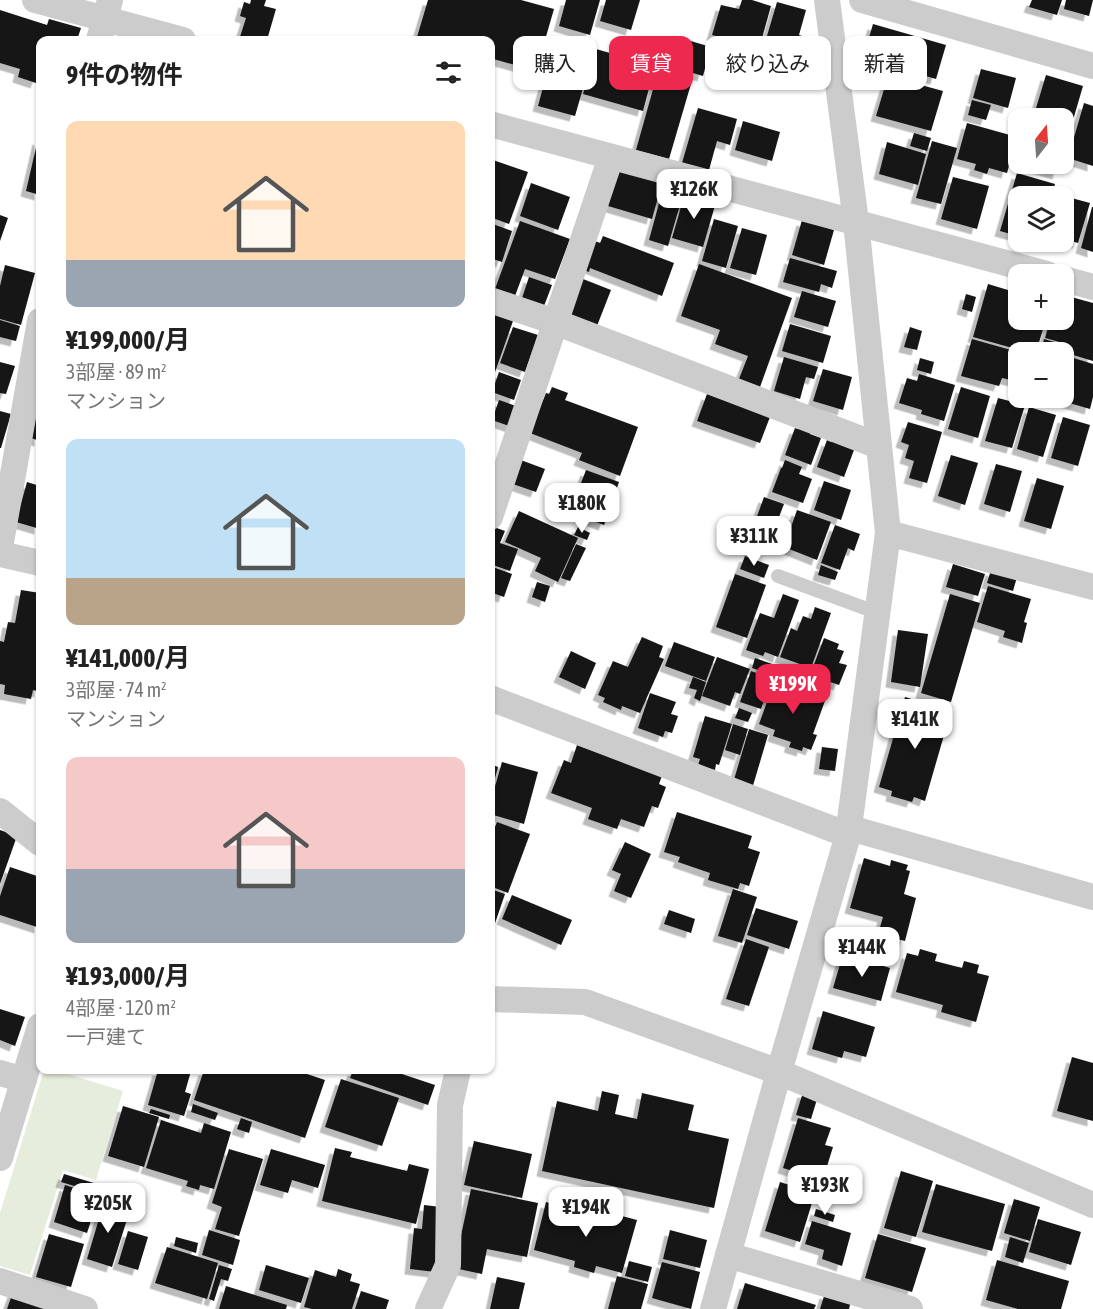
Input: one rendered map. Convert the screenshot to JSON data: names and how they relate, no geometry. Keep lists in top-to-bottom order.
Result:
{
  "north": "top",
  "page": {
    "chip": [
      "購入",
      "賃貸",
      "絞り込み",
      "新着"
    ],
    "heading": "9件の物件",
    "map_buttons": ["+", "−"],
    "list": [
      {
        "name": "¥199,000/月",
        "note": "3部屋 · 89 m² · マンション"
      },
      {
        "name": "¥141,000/月",
        "note": "3部屋 · 74 m² · マンション"
      },
      {
        "name": "¥193,000/月",
        "note": "4部屋 · 120 m² · 一戸建て"
      }
    ],
    "price": [
      "¥126K",
      "¥180K",
      "¥311K",
      "¥199K",
      "¥141K",
      "¥144K",
      "¥193K",
      "¥205K",
      "¥194K"
    ]
  }
}
